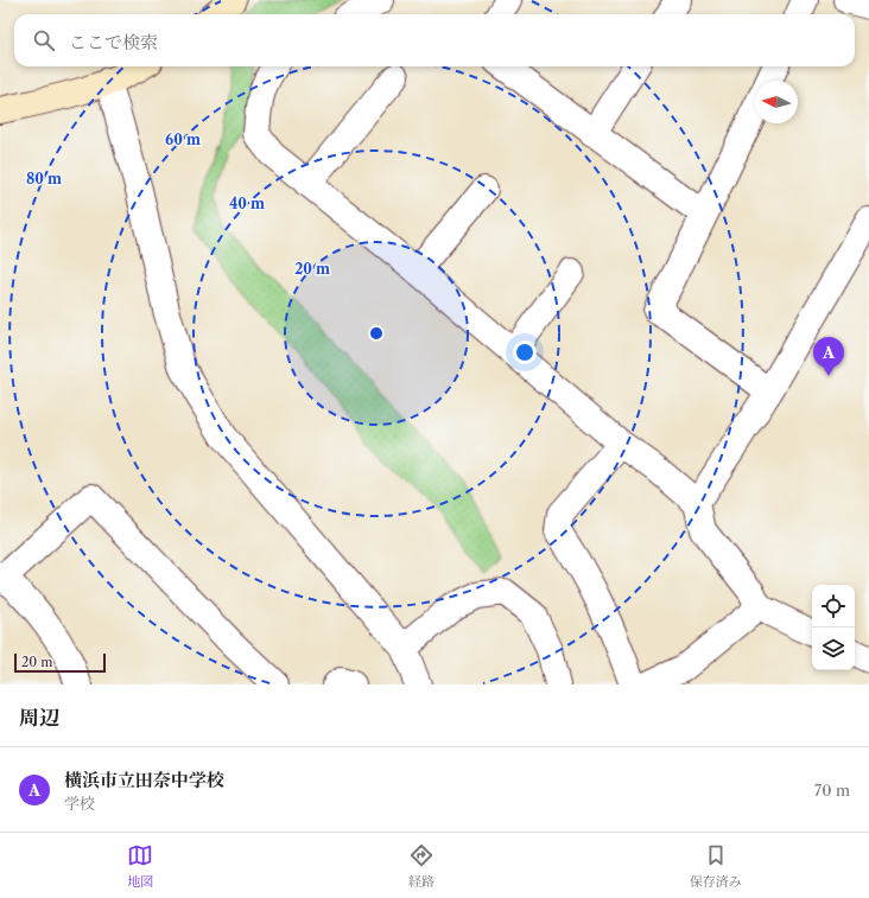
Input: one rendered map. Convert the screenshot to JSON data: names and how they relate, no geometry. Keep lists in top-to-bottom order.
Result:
{
  "scale_bar": "20 m",
  "north": "left",
  "page": {
    "search": "ここで検索",
    "pins": "A",
    "scale": "20 m",
    "heading": "周辺",
    "list": [
      {
        "mark": "A",
        "name": "横浜市立田奈中学校",
        "note": "学校",
        "value": "70 m"
      }
    ],
    "nav": ["地図", "経路", "保存済み"]
  },
  "rings": [
    "60 m",
    "80 m",
    "40 m",
    "20 m"
  ]
}
